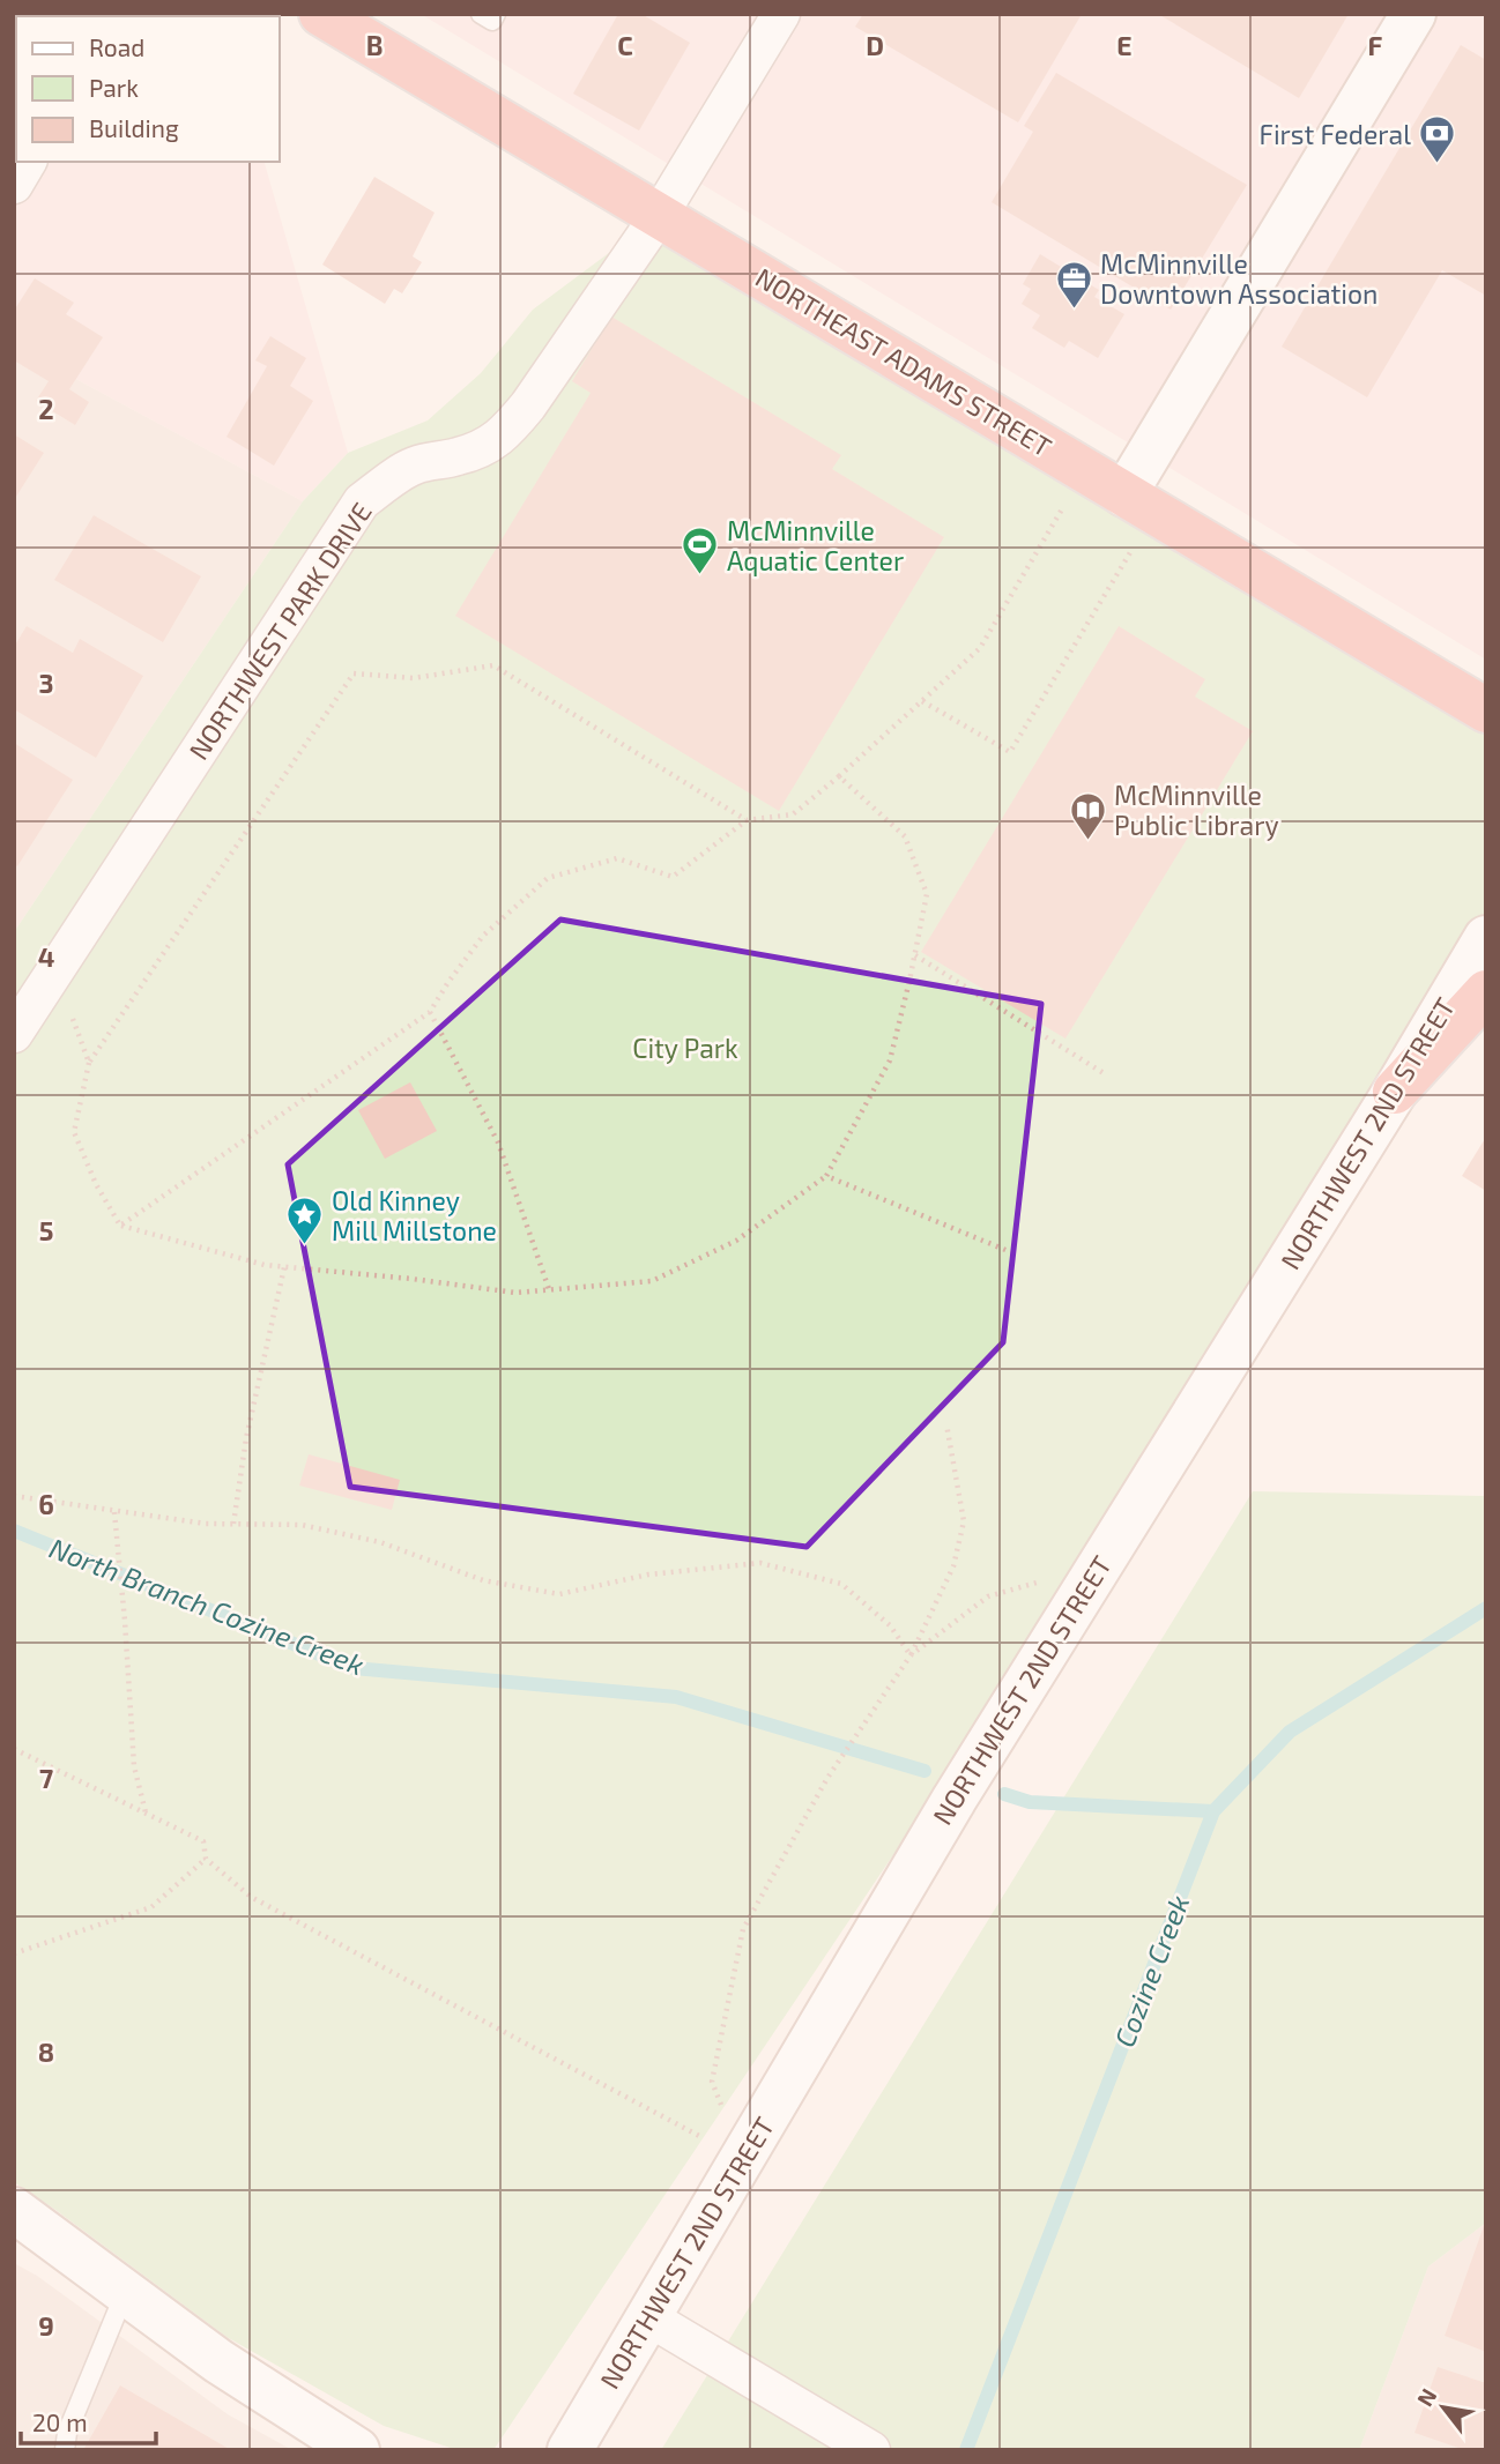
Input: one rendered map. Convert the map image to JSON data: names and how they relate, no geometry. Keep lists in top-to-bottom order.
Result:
{
  "streets": {
    "highway": ["NORTHEAST ADAMS STREET"],
    "main road": ["NORTHWEST 2ND STREET"],
    "street": ["NORTHWEST PARK DRIVE"]
  },
  "crossings": [
    ["NORTHEAST ADAMS STREET", "NORTHWEST PARK DRIVE"]
  ],
  "water": ["North Branch Cozine Creek", "Cozine Creek"],
  "parks": ["City Park"],
  "places": {
    "bank": ["First Federal"],
    "office": ["McMinnville Downtown Association"],
    "sports": ["McMinnville Aquatic Center"],
    "library": ["McMinnville Public Library"],
    "place": ["Old Kinney Mill Millstone"]
  },
  "legend": ["Road", "Park", "Building"],
  "scale_bar": "20 m",
  "north": "top left",
  "grid": {
    "columns": [
      "B",
      "C",
      "D",
      "E",
      "F"
    ],
    "rows": [
      "2",
      "3",
      "4",
      "5",
      "6",
      "7",
      "8",
      "9"
    ]
  }
}
